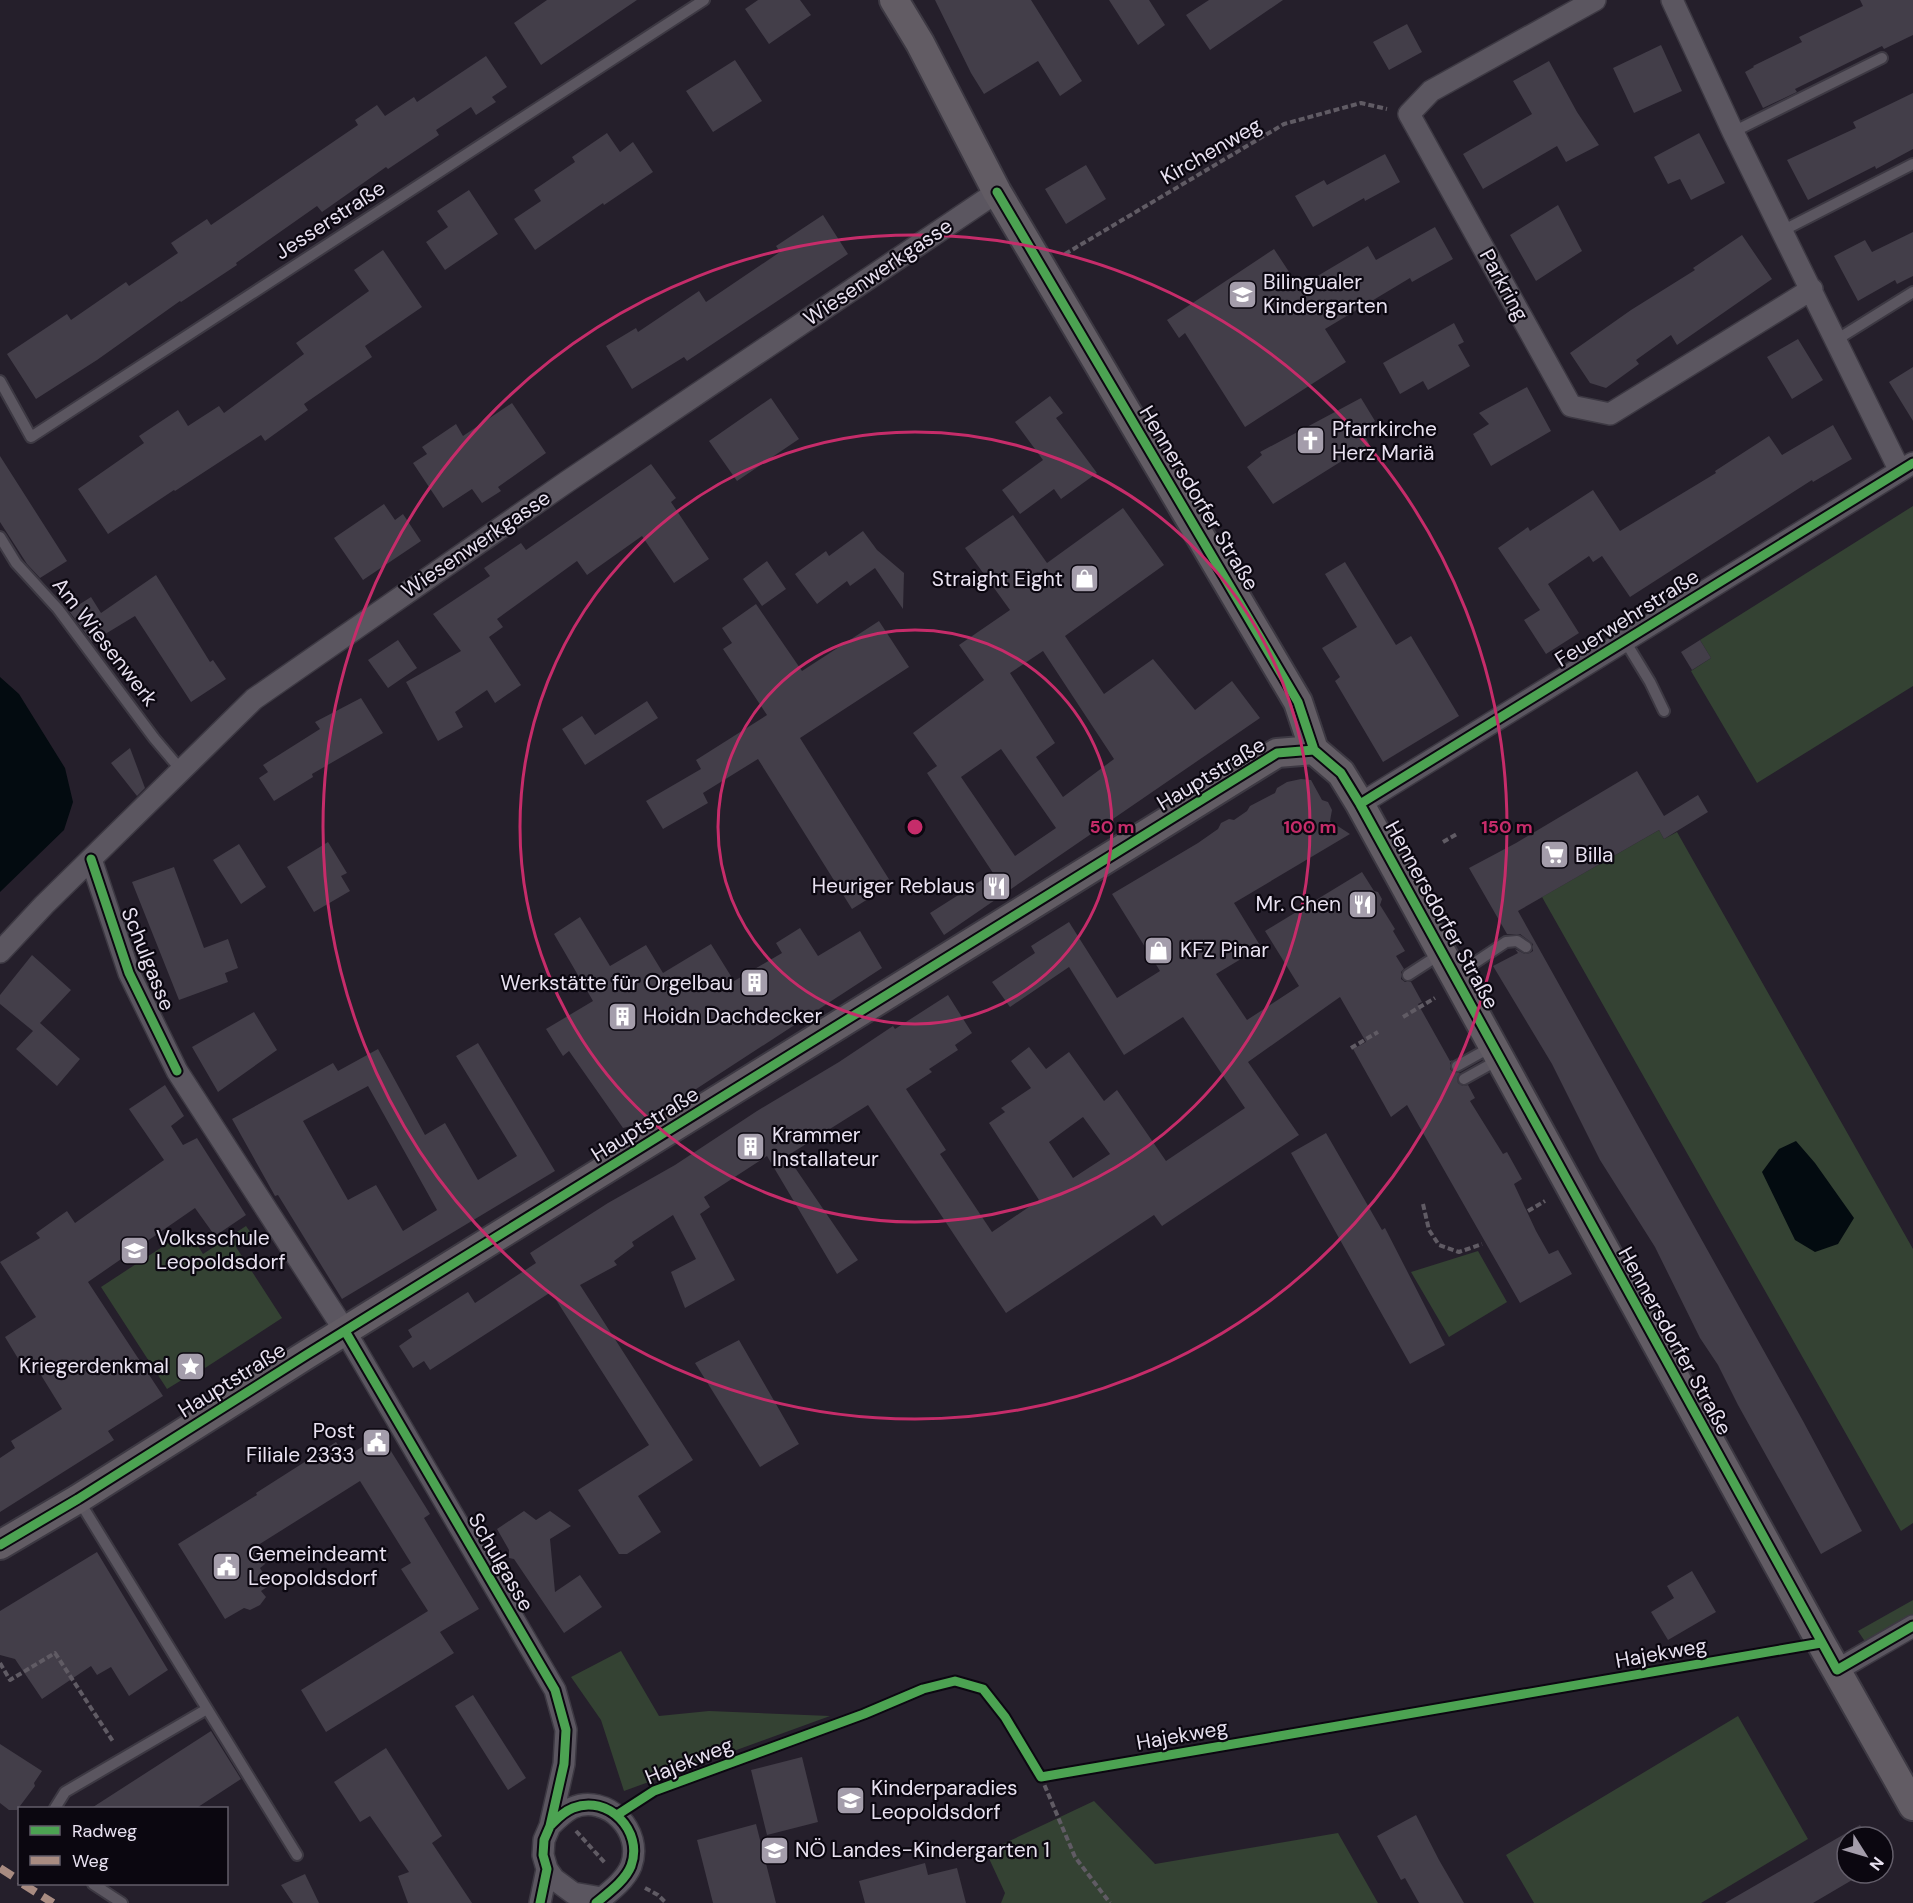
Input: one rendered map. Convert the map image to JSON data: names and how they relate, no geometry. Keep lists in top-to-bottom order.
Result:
{
  "streets": {
    "street": [
      "Wiesenwerkgasse",
      "Parkring",
      "Hennersdorfer Straße",
      "Feuerwehrstraße",
      "Hauptstraße",
      "Schulgasse"
    ],
    "lane": ["Jesserstraße", "Am Wiesenwerk"],
    "path": ["Kirchenweg"],
    "cycle path": ["Hajekweg"]
  },
  "crossings": [
    ["Kirchenweg", "Parkring"],
    ["Kirchenweg", "Hennersdorfer Straße"],
    ["Wiesenwerkgasse", "Hennersdorfer Straße"],
    ["Wiesenwerkgasse", "Am Wiesenwerk"],
    ["Wiesenwerkgasse", "Schulgasse"],
    ["Hennersdorfer Straße", "Feuerwehrstraße"],
    ["Hennersdorfer Straße", "Hauptstraße"],
    ["Hennersdorfer Straße", "Hajekweg"],
    ["Hauptstraße", "Schulgasse"]
  ],
  "places": {
    "school or university": [
      "Bilingualer Kindergarten",
      "Volksschule Leopoldsdorf",
      "Kinderparadies Leopoldsdorf",
      "NÖ Landes-Kindergarten 1"
    ],
    "church": ["Pfarrkirche Herz Mariä"],
    "shop": ["Straight Eight", "KFZ Pinar"],
    "supermarket": ["Billa"],
    "restaurant": ["Heuriger Reblaus", "Mr. Chen"],
    "building": ["Werkstätte für Orgelbau", "Hoidn Dachdecker", "Krammer Installateur"],
    "place": ["Kriegerdenkmal"],
    "public building": ["Post Filiale 2333", "Gemeindeamt Leopoldsdorf"]
  },
  "legend": ["Radweg", "Weg"],
  "north": "bottom right",
  "rings": ["50 m", "100 m", "150 m"]
}
